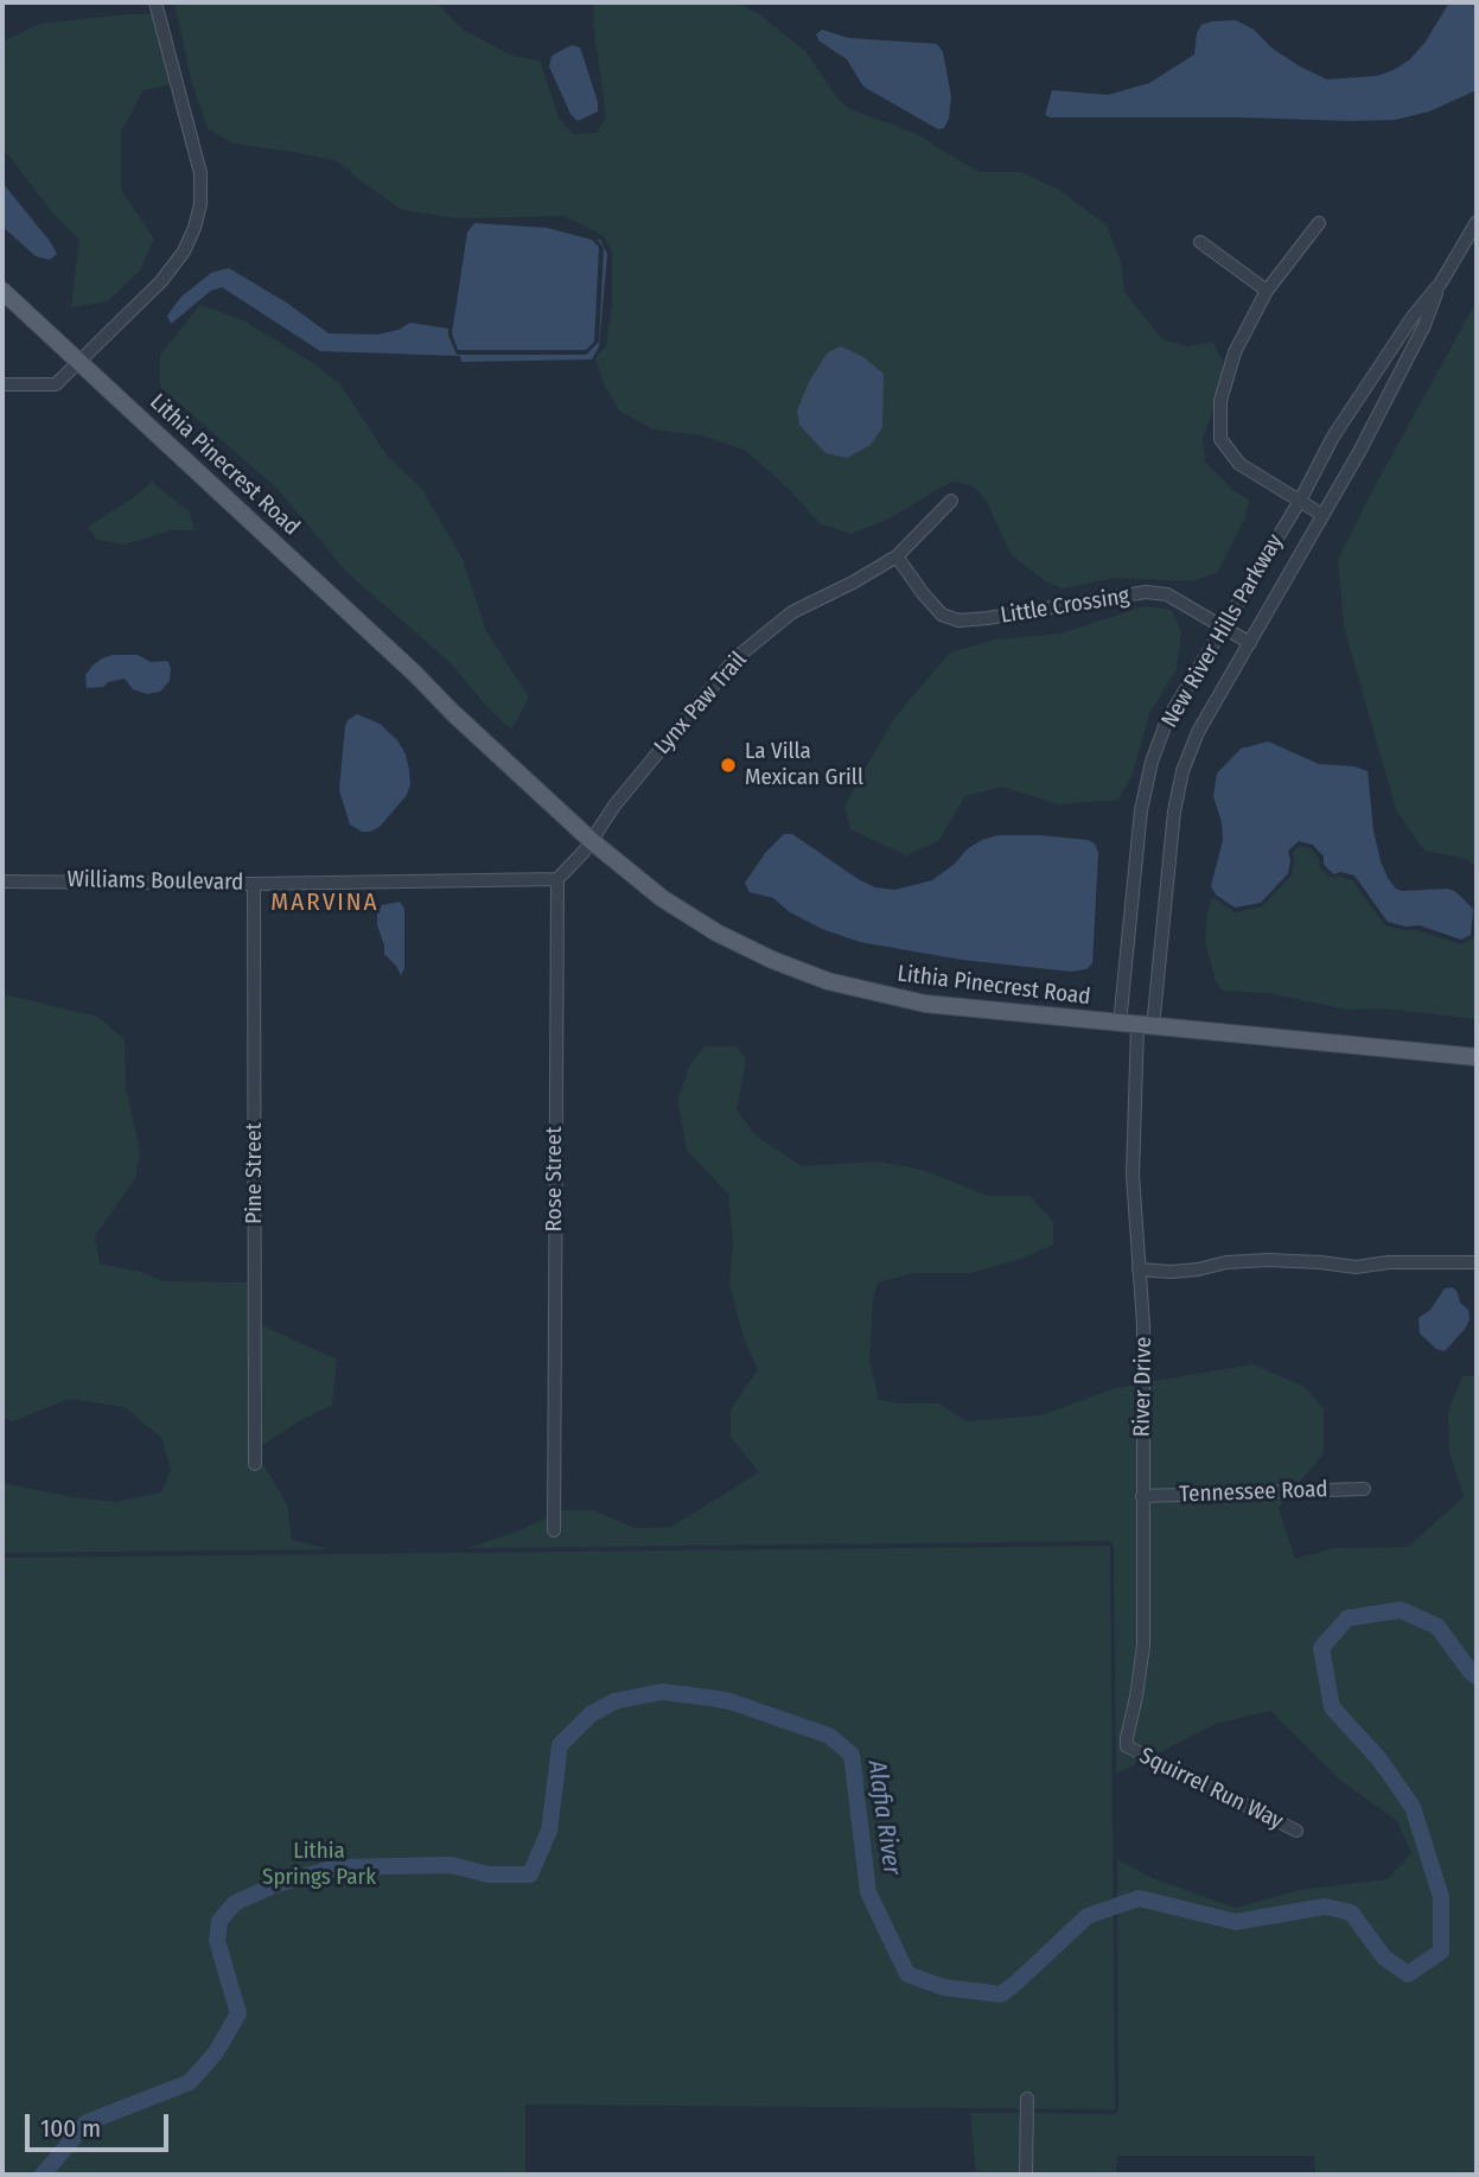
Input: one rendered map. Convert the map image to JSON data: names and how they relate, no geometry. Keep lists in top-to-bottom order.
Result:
{
  "streets": {
    "main road": ["Lithia Pinecrest Road"],
    "street": [
      "Little Crossing",
      "New River Hills Parkway",
      "Lynx Paw Trail",
      "Williams Boulevard",
      "Pine Street",
      "Rose Street",
      "River Drive",
      "Tennessee Road",
      "Squirrel Run Way"
    ]
  },
  "crossings": [
    ["Lithia Pinecrest Road", "New River Hills Parkway"],
    ["Lithia Pinecrest Road", "Lynx Paw Trail"],
    ["Lithia Pinecrest Road", "River Drive"],
    ["Little Crossing", "New River Hills Parkway"],
    ["Little Crossing", "Lynx Paw Trail"],
    ["New River Hills Parkway", "River Drive"],
    ["Williams Boulevard", "Pine Street"],
    ["Williams Boulevard", "Rose Street"],
    ["River Drive", "Tennessee Road"],
    ["River Drive", "Squirrel Run Way"]
  ],
  "districts": ["MARVINA"],
  "water": ["Alafia River"],
  "parks": ["Lithia Springs Park"],
  "places": ["La Villa Mexican Grill"],
  "scale_bar": "100 m"
}
